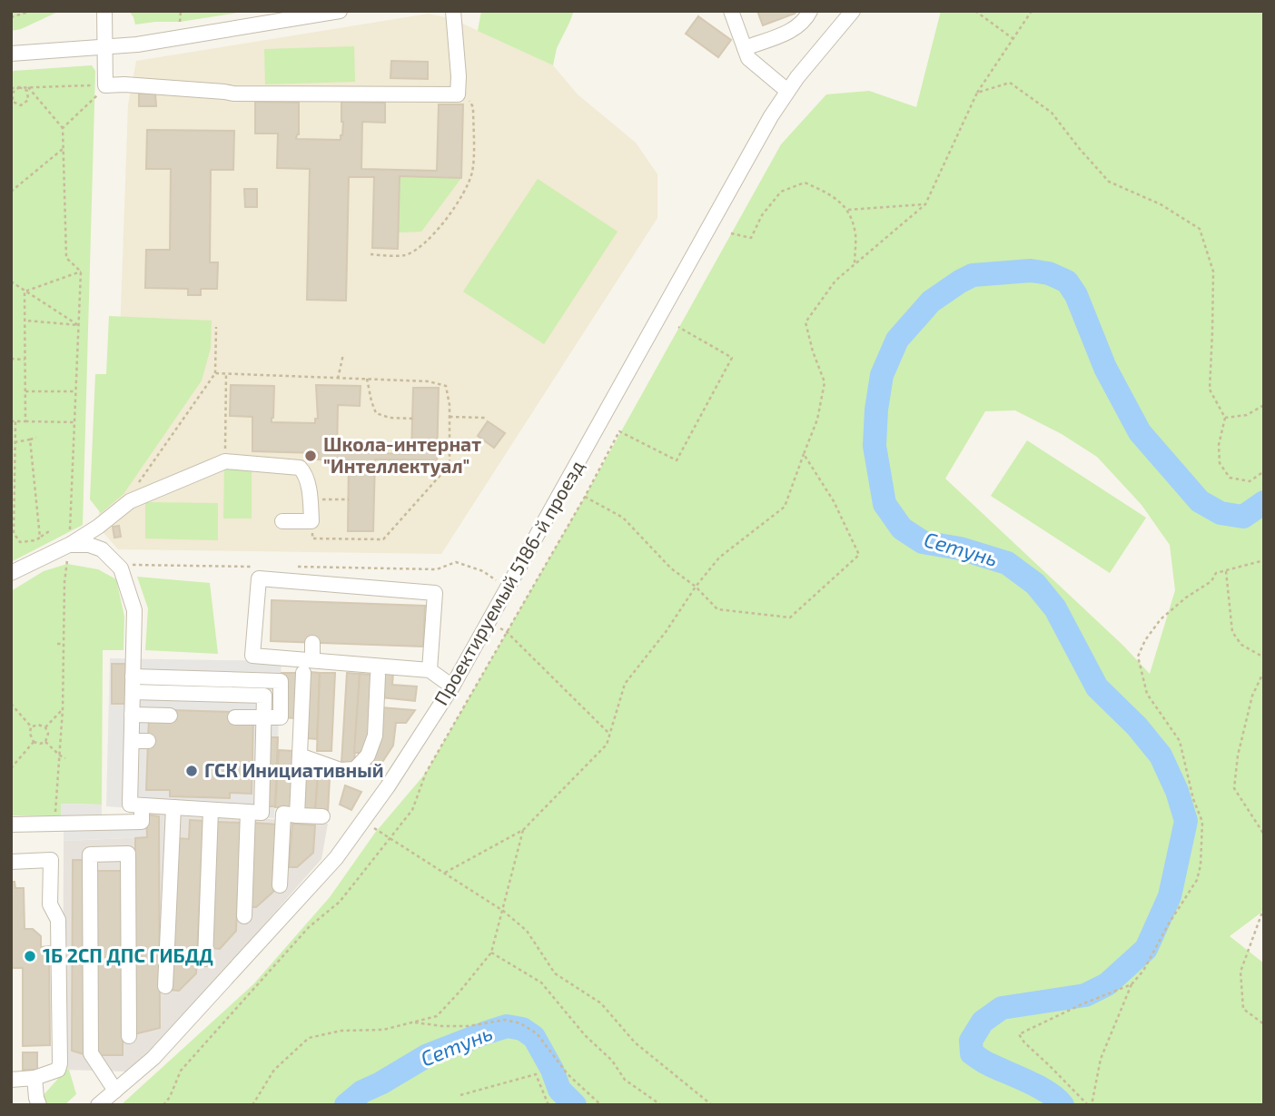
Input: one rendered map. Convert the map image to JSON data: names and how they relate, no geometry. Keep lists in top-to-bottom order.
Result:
{
  "streets": {
    "street": ["Проектируемый 5186-й проезд"]
  },
  "water": ["Сетунь"],
  "places": ["Школа-интернат \"Интеллектуал\"", "ГСК Инициативный", "1Б 2СП ДПС ГИБДД"]
}
